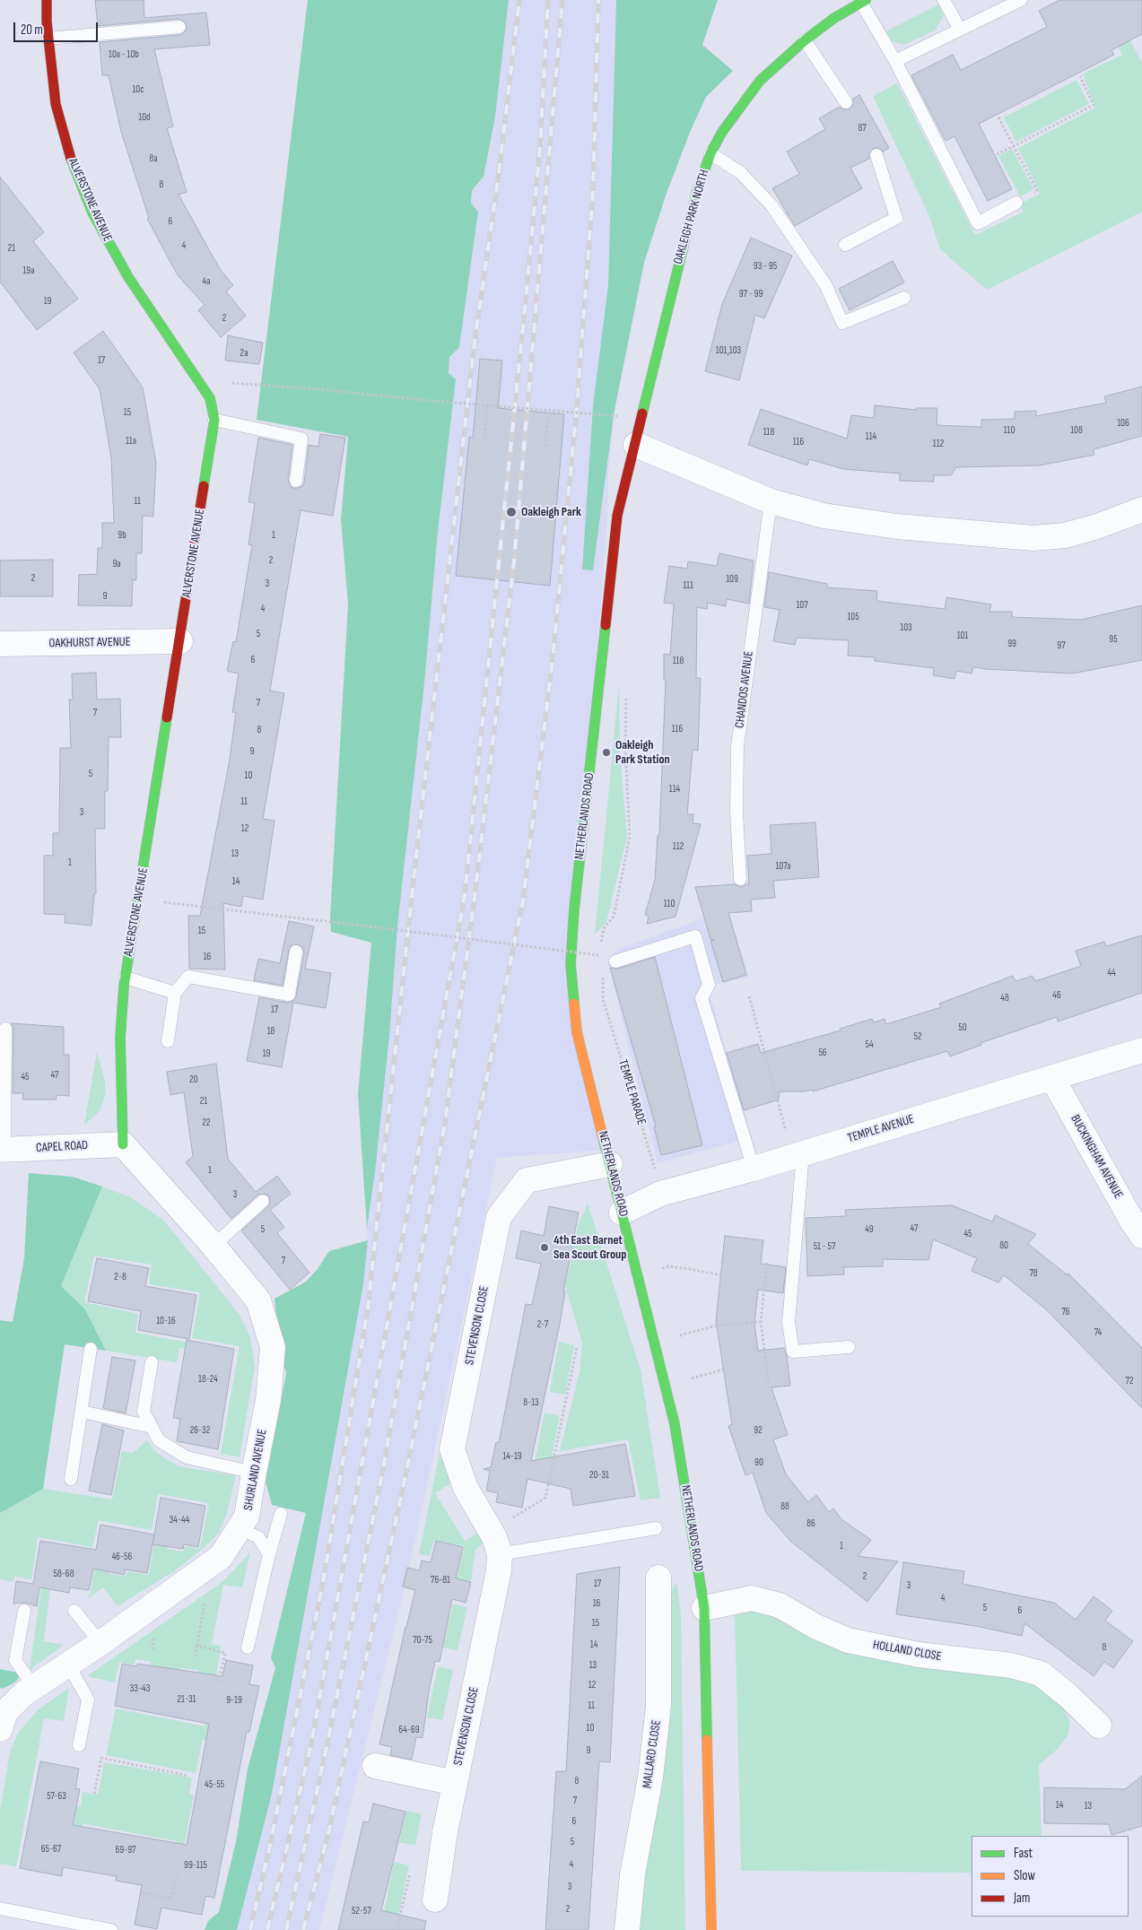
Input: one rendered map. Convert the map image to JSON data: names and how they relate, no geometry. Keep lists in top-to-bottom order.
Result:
{
  "streets": {
    "street": [
      "ALVERSTONE AVENUE",
      "OAKLEIGH PARK NORTH",
      "OAKHURST AVENUE",
      "NETHERLANDS ROAD",
      "TEMPLE AVENUE",
      "CAPEL ROAD",
      "BUCKINGHAM AVENUE",
      "STEVENSON CLOSE",
      "SHURLAND AVENUE",
      "HOLLAND CLOSE",
      "MALLARD CLOSE"
    ],
    "lane": ["CHANDOS AVENUE"],
    "path": ["TEMPLE PARADE"]
  },
  "crossings": [
    ["ALVERSTONE AVENUE", "OAKHURST AVENUE"],
    ["ALVERSTONE AVENUE", "CAPEL ROAD"],
    ["ALVERSTONE AVENUE", "SHURLAND AVENUE"],
    ["OAKLEIGH PARK NORTH", "NETHERLANDS ROAD"],
    ["NETHERLANDS ROAD", "TEMPLE AVENUE"],
    ["NETHERLANDS ROAD", "STEVENSON CLOSE"],
    ["NETHERLANDS ROAD", "HOLLAND CLOSE"],
    ["TEMPLE AVENUE", "BUCKINGHAM AVENUE"],
    ["CAPEL ROAD", "SHURLAND AVENUE"]
  ],
  "places": ["Oakleigh Park", "Oakleigh Park Station", "4th East Barnet Sea Scout Group"],
  "house_numbers": [
    "10a - 10b",
    "10c",
    "10d",
    "87",
    "8a",
    "8",
    "6",
    "4",
    "21",
    "93 - 95",
    "19a",
    "4a",
    "97 - 99",
    "19",
    "2",
    "101,103",
    "2a",
    "17",
    "15",
    "106",
    "110",
    "108",
    "118",
    "114",
    "11a",
    "116",
    "112",
    "11",
    "9b",
    "1",
    "2",
    "9a",
    "2",
    "109",
    "3",
    "111",
    "9",
    "107",
    "4",
    "105",
    "103",
    "5",
    "101",
    "95",
    "99",
    "97",
    "6",
    "118",
    "7",
    "7",
    "116",
    "8",
    "9",
    "5",
    "10",
    "114",
    "11",
    "3",
    "12",
    "112",
    "13",
    "1",
    "107a",
    "14",
    "110",
    "15",
    "16",
    "44",
    "46",
    "48",
    "17",
    "50",
    "18",
    "52",
    "54",
    "56",
    "19",
    "47",
    "45",
    "20",
    "21",
    "22",
    "1",
    "3",
    "47",
    "5",
    "49",
    "45",
    "80",
    "51 - 57",
    "7",
    "78",
    "2-8",
    "76",
    "10-16",
    "2-7",
    "74",
    "18-24",
    "72",
    "8-13",
    "26-32",
    "92",
    "14-19",
    "90",
    "20-31",
    "88",
    "34-44",
    "86",
    "1",
    "46-56",
    "58-68",
    "2",
    "76-81",
    "17",
    "3",
    "4",
    "16",
    "5",
    "6",
    "15",
    "70-75",
    "14",
    "8",
    "13",
    "12",
    "33-43",
    "21-31",
    "9-19",
    "11",
    "10",
    "64-69",
    "9",
    "8",
    "45-55",
    "57-63",
    "7",
    "14",
    "13",
    "6",
    "5",
    "65-67",
    "69-97",
    "4",
    "99-115",
    "3",
    "2",
    "52-57"
  ],
  "legend": ["Fast", "Slow", "Jam"],
  "scale_bar": "20 m"
}
